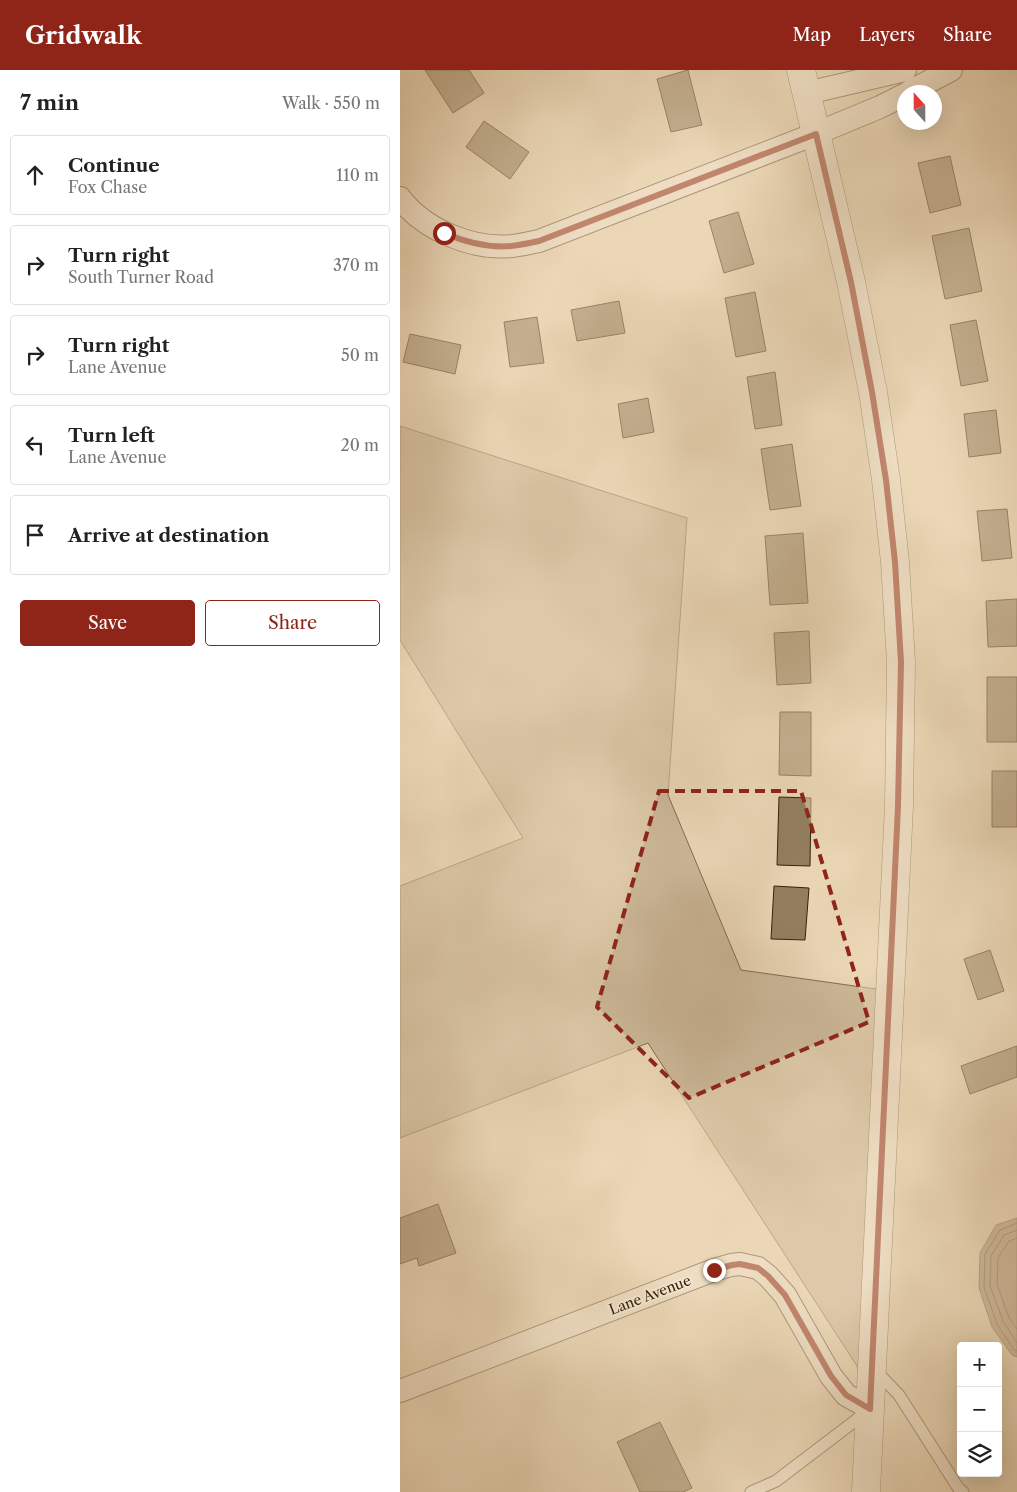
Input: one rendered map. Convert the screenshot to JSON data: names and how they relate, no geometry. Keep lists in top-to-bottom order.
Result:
{
  "streets": {
    "street": ["Lane Avenue"]
  },
  "north": "top",
  "page": {
    "header": "Gridwalk",
    "nav": ["Map", "Layers", "Share"],
    "heading": ["7 min", "Walk · 550 m"],
    "list": [
      ["Continue", "Fox Chase", "110 m"],
      ["Turn right", "South Turner Road", "370 m"],
      ["Turn right", "Lane Avenue", "50 m"],
      ["Turn left", "Lane Avenue", "20 m"],
      "Arrive at destination"
    ],
    "buttons": ["Save", "Share"],
    "map_buttons": ["+", "−"]
  }
}
